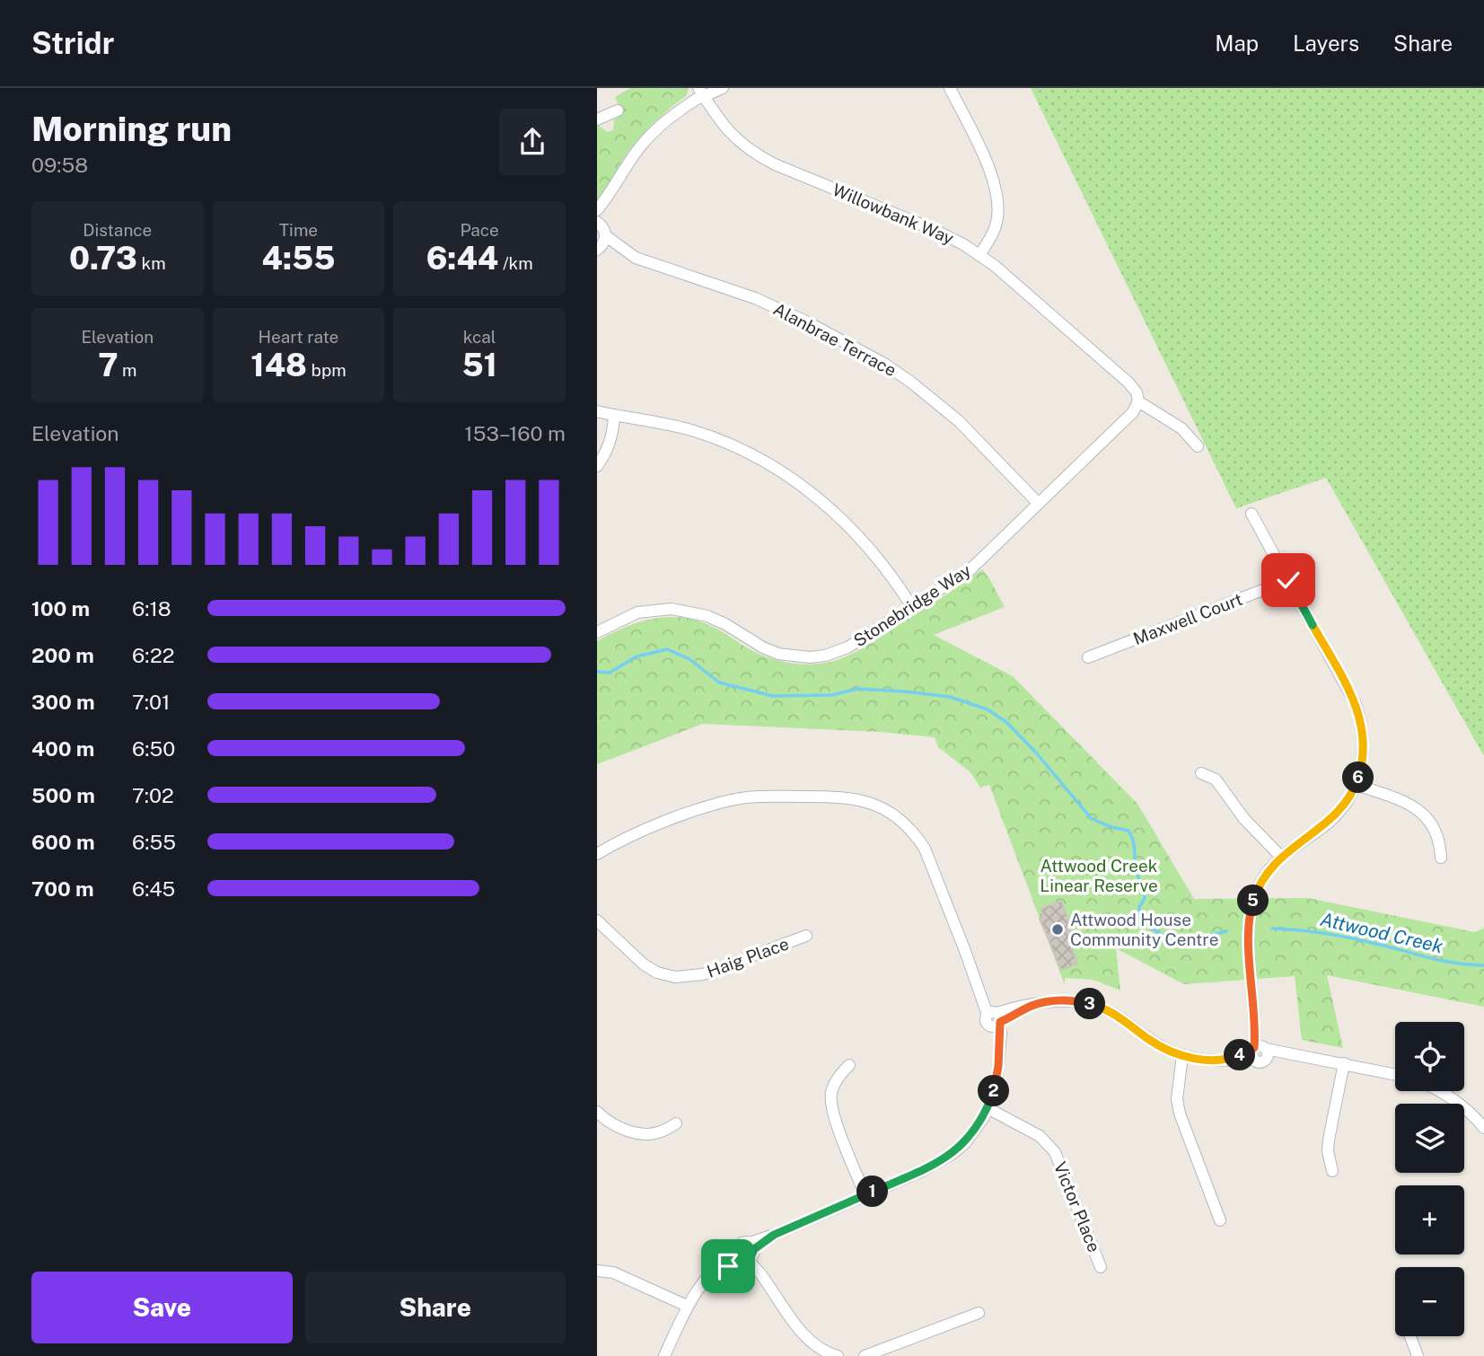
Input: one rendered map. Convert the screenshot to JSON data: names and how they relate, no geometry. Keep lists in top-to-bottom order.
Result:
{
  "streets": {
    "street": [
      "Willowbank Way",
      "Alanbrae Terrace",
      "Stonebridge Way",
      "Maxwell Court",
      "Haig Place",
      "Victor Place"
    ]
  },
  "crossings": [
    ["Willowbank Way", "Stonebridge Way"],
    ["Alanbrae Terrace", "Stonebridge Way"]
  ],
  "water": ["Attwood Creek"],
  "parks": ["Attwood Creek Linear Reserve"],
  "places": ["Attwood House Community Centre"],
  "page": {
    "header": "Stridr",
    "nav": ["Map", "Layers", "Share"],
    "heading": ["Morning run", "09:58"],
    "stats": [
      ["Distance", "0.73 km"],
      ["Time", "4:55"],
      ["Pace", "6:44 /km"],
      ["Elevation", "7 m"],
      ["Heart rate", "148 bpm"],
      ["kcal", "51"]
    ],
    "chart": ["Elevation", "153–160 m"],
    "list": [
      {
        "name": "100 m",
        "note": "6:18"
      },
      {
        "name": "200 m",
        "note": "6:22"
      },
      {
        "name": "300 m",
        "note": "7:01"
      },
      {
        "name": "400 m",
        "note": "6:50"
      },
      {
        "name": "500 m",
        "note": "7:02"
      },
      {
        "name": "600 m",
        "note": "6:55"
      },
      {
        "name": "700 m",
        "note": "6:45"
      }
    ],
    "pins": [
      "6",
      "5",
      "3",
      "4",
      "2",
      "1"
    ],
    "map_buttons": ["+", "−"],
    "buttons": ["Save", "Share"]
  }
}
